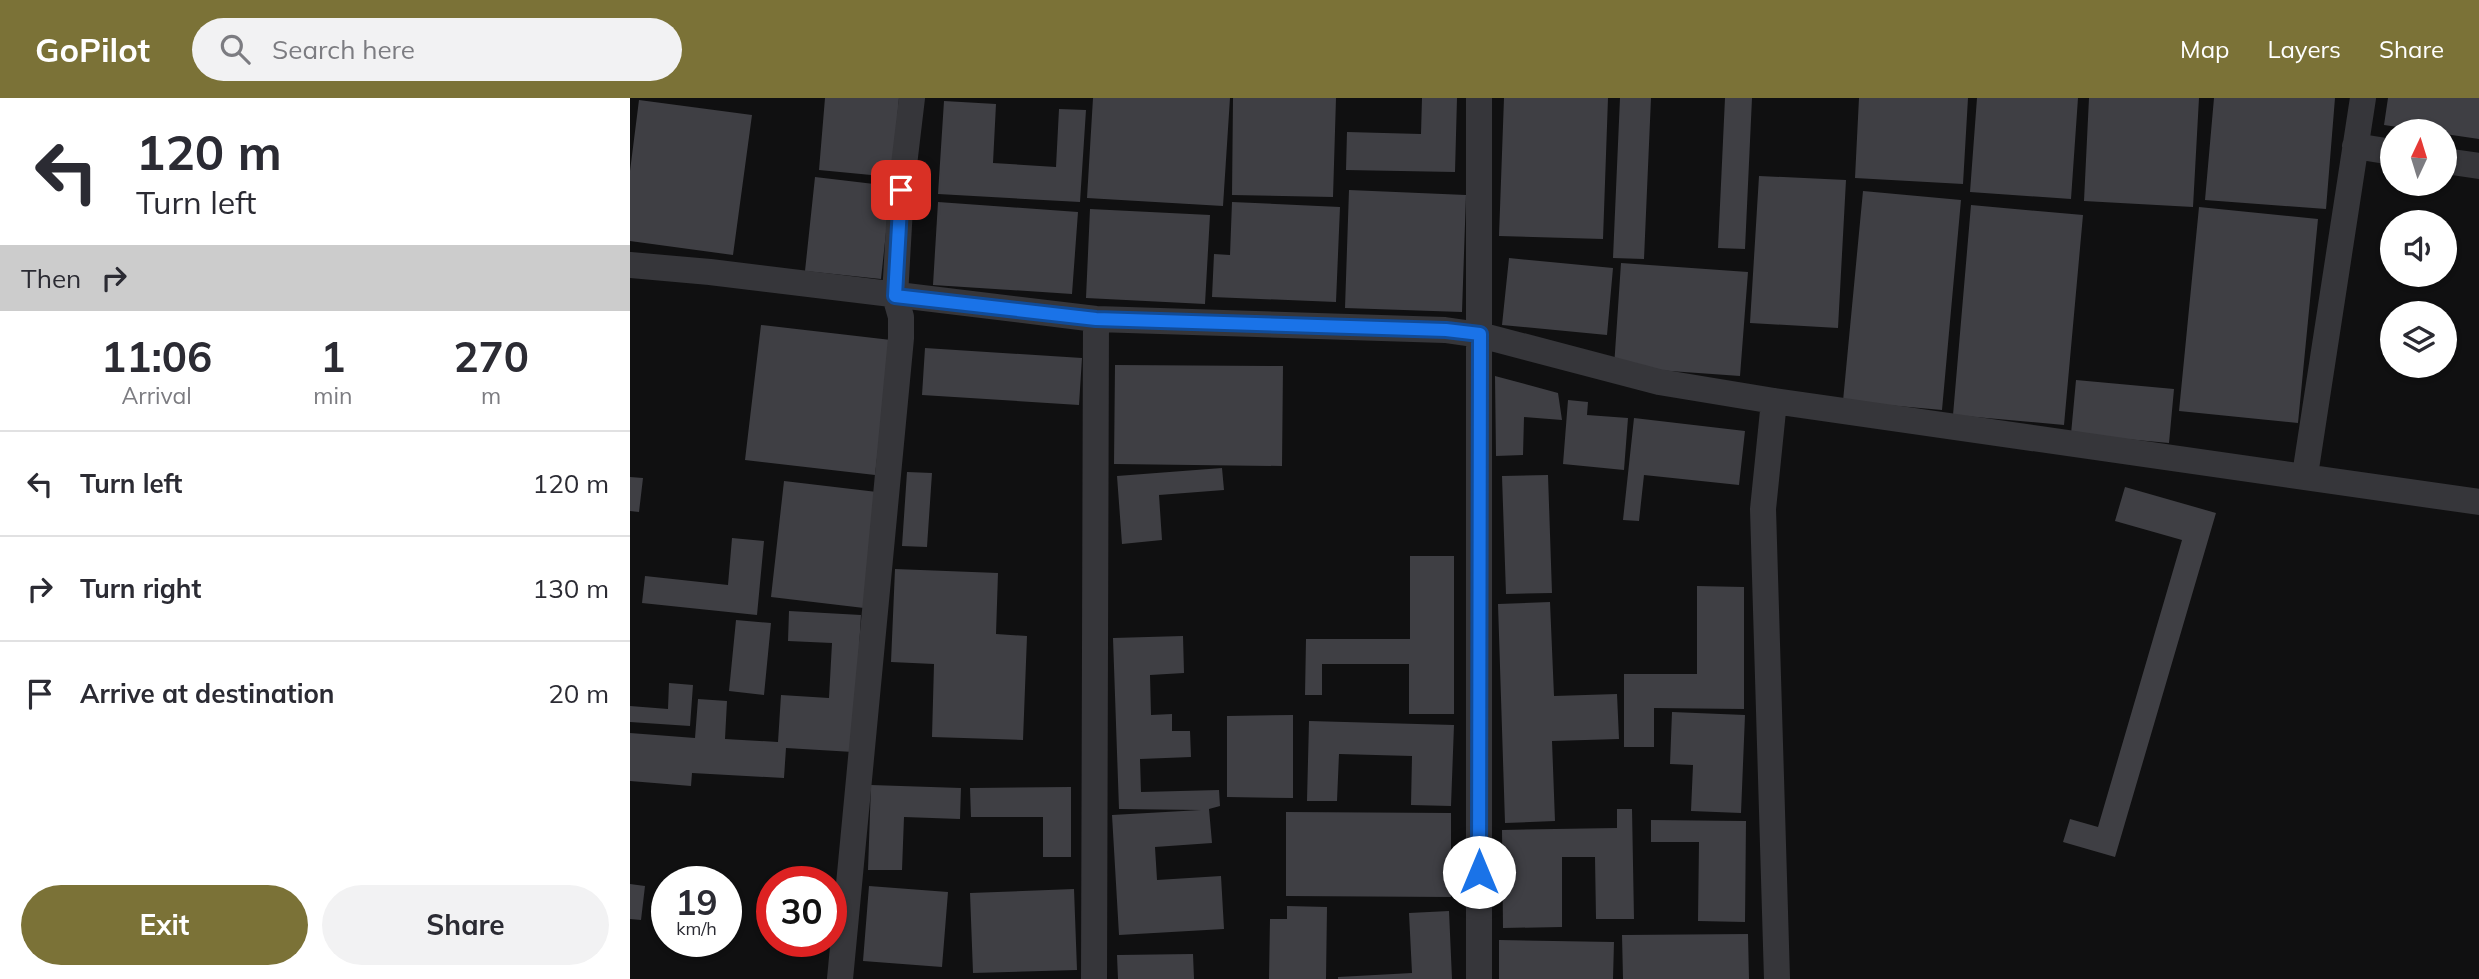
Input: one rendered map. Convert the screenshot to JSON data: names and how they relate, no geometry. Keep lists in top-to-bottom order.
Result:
{
  "north": "top",
  "page": {
    "header": "GoPilot",
    "search": "Search here",
    "nav": ["Map", "Layers", "Share"],
    "turn": ["120 m", "Turn left"],
    "then": "Then",
    "eta": [
      "11:06",
      "Arrival",
      "1",
      "min",
      "270",
      "m"
    ],
    "list": [
      {
        "name": "Turn left",
        "value": "120 m"
      },
      {
        "name": "Turn right",
        "value": "130 m"
      },
      {
        "name": "Arrive at destination",
        "value": "20 m"
      }
    ],
    "speed": "19 km/h",
    "limit": "30",
    "buttons": ["Exit", "Share"]
  }
}
